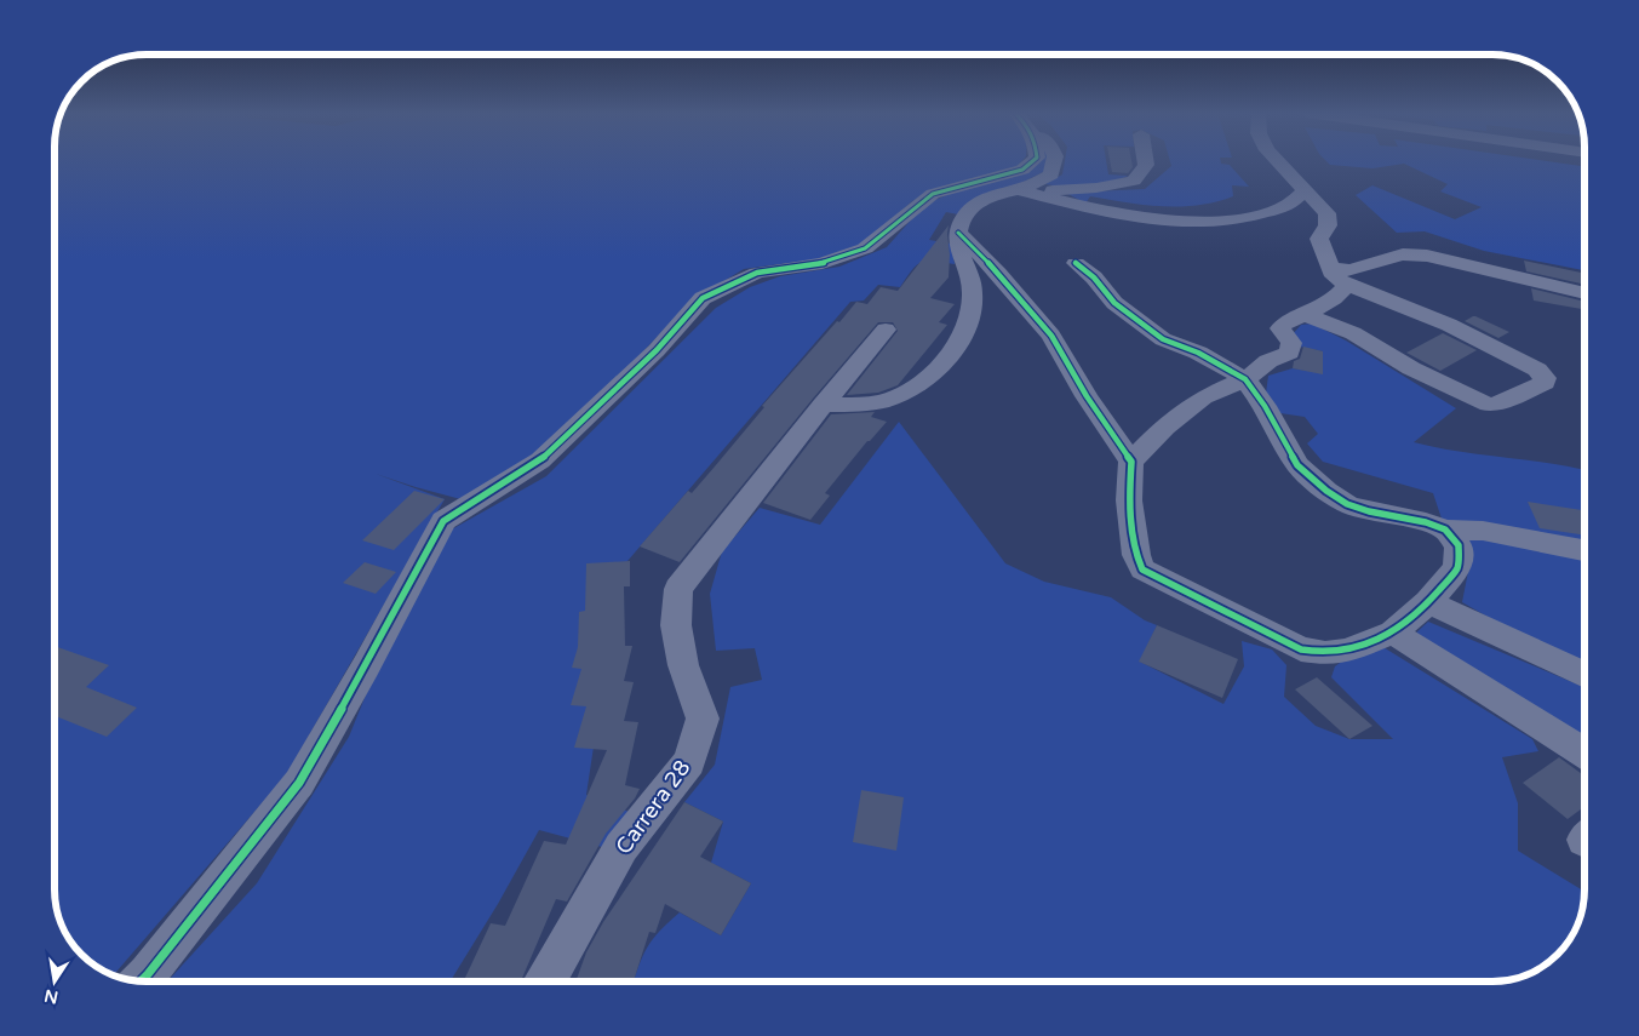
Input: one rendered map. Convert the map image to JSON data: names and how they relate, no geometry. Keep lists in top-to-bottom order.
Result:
{
  "streets": {
    "street": ["Carrera 28"]
  },
  "north": "bottom"
}
